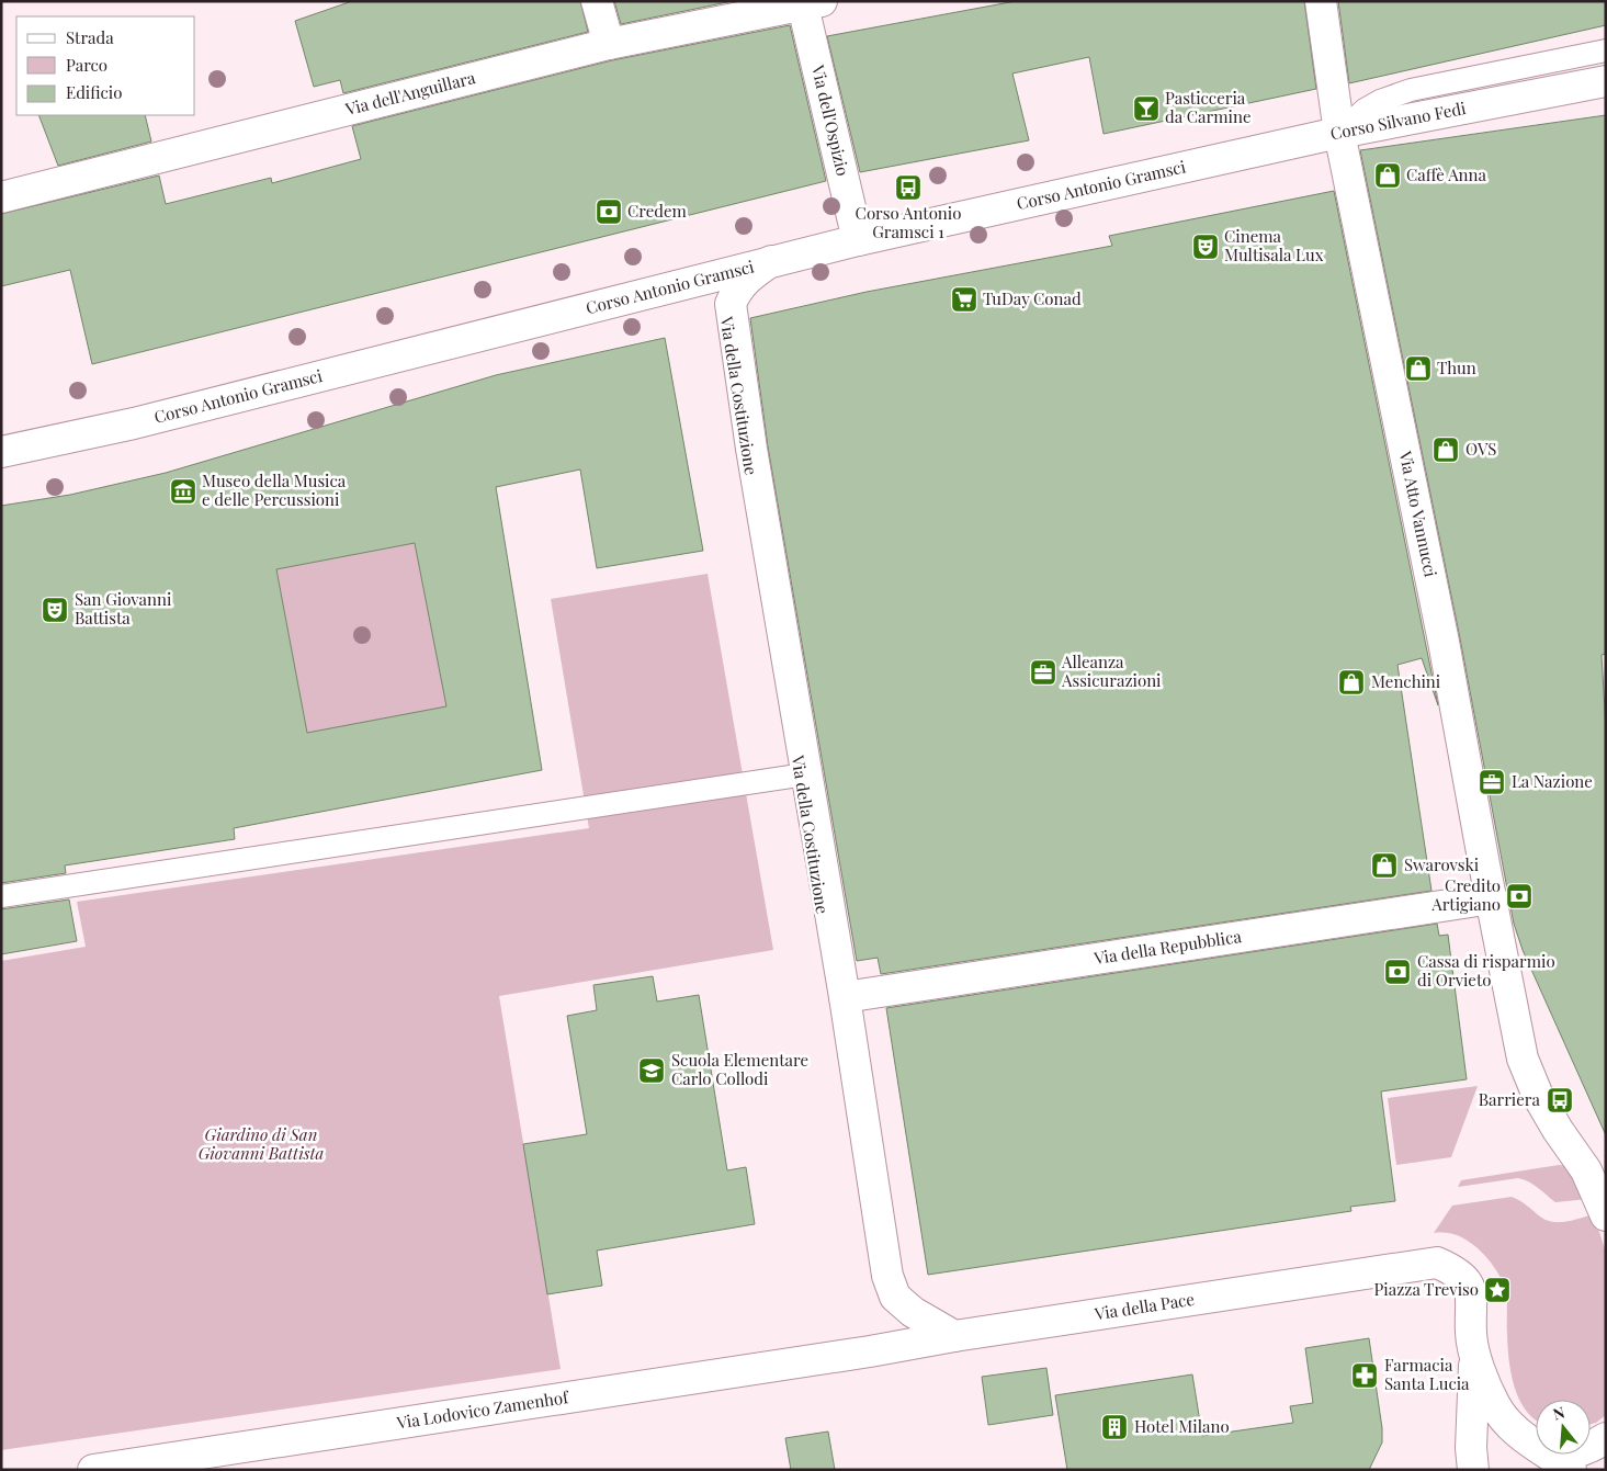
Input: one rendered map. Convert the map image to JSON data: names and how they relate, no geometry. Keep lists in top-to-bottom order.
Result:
{
  "streets": {
    "street": [
      "Via dell'Anguillara",
      "Corso Silvano Fedi",
      "Via dell'Ospizio",
      "Corso Antonio Gramsci",
      "Via della Costituzione",
      "Via Atto Vannucci",
      "Via della Repubblica",
      "Via della Pace",
      "Via Lodovico Zamenhof"
    ]
  },
  "crossings": [
    ["Via dell'Anguillara", "Via dell'Ospizio"],
    ["Corso Silvano Fedi", "Corso Antonio Gramsci"],
    ["Corso Silvano Fedi", "Via Atto Vannucci"],
    ["Via dell'Ospizio", "Corso Antonio Gramsci"],
    ["Corso Antonio Gramsci", "Via della Costituzione"],
    ["Corso Antonio Gramsci", "Via Atto Vannucci"],
    ["Via della Costituzione", "Via della Repubblica"],
    ["Via della Costituzione", "Via della Pace"],
    ["Via Atto Vannucci", "Via della Repubblica"],
    ["Via della Pace", "Via Lodovico Zamenhof"]
  ],
  "parks": ["Giardino di San Giovanni Battista"],
  "places": {
    "bar": ["Pasticceria da Carmine"],
    "shop": [
      "Caffè Anna",
      "Thun",
      "OVS",
      "Menchini",
      "Swarovski"
    ],
    "bus stop": ["Corso Antonio Gramsci 1", "Barriera"],
    "bank": ["Credem", "Credito Artigiano", "Cassa di risparmio di Orvieto"],
    "theatre": ["Cinema Multisala Lux", "San Giovanni Battista"],
    "supermarket": ["TuDay Conad"],
    "museum": ["Museo della Musica e delle Percussioni"],
    "office": ["Alleanza Assicurazioni", "La Nazione"],
    "school or university": ["Scuola Elementare Carlo Collodi"],
    "place": ["Piazza Treviso"],
    "pharmacy": ["Farmacia Santa Lucia"],
    "building": ["Hotel Milano"]
  },
  "legend": ["Strada", "Parco", "Edificio"],
  "north": "top"
}
